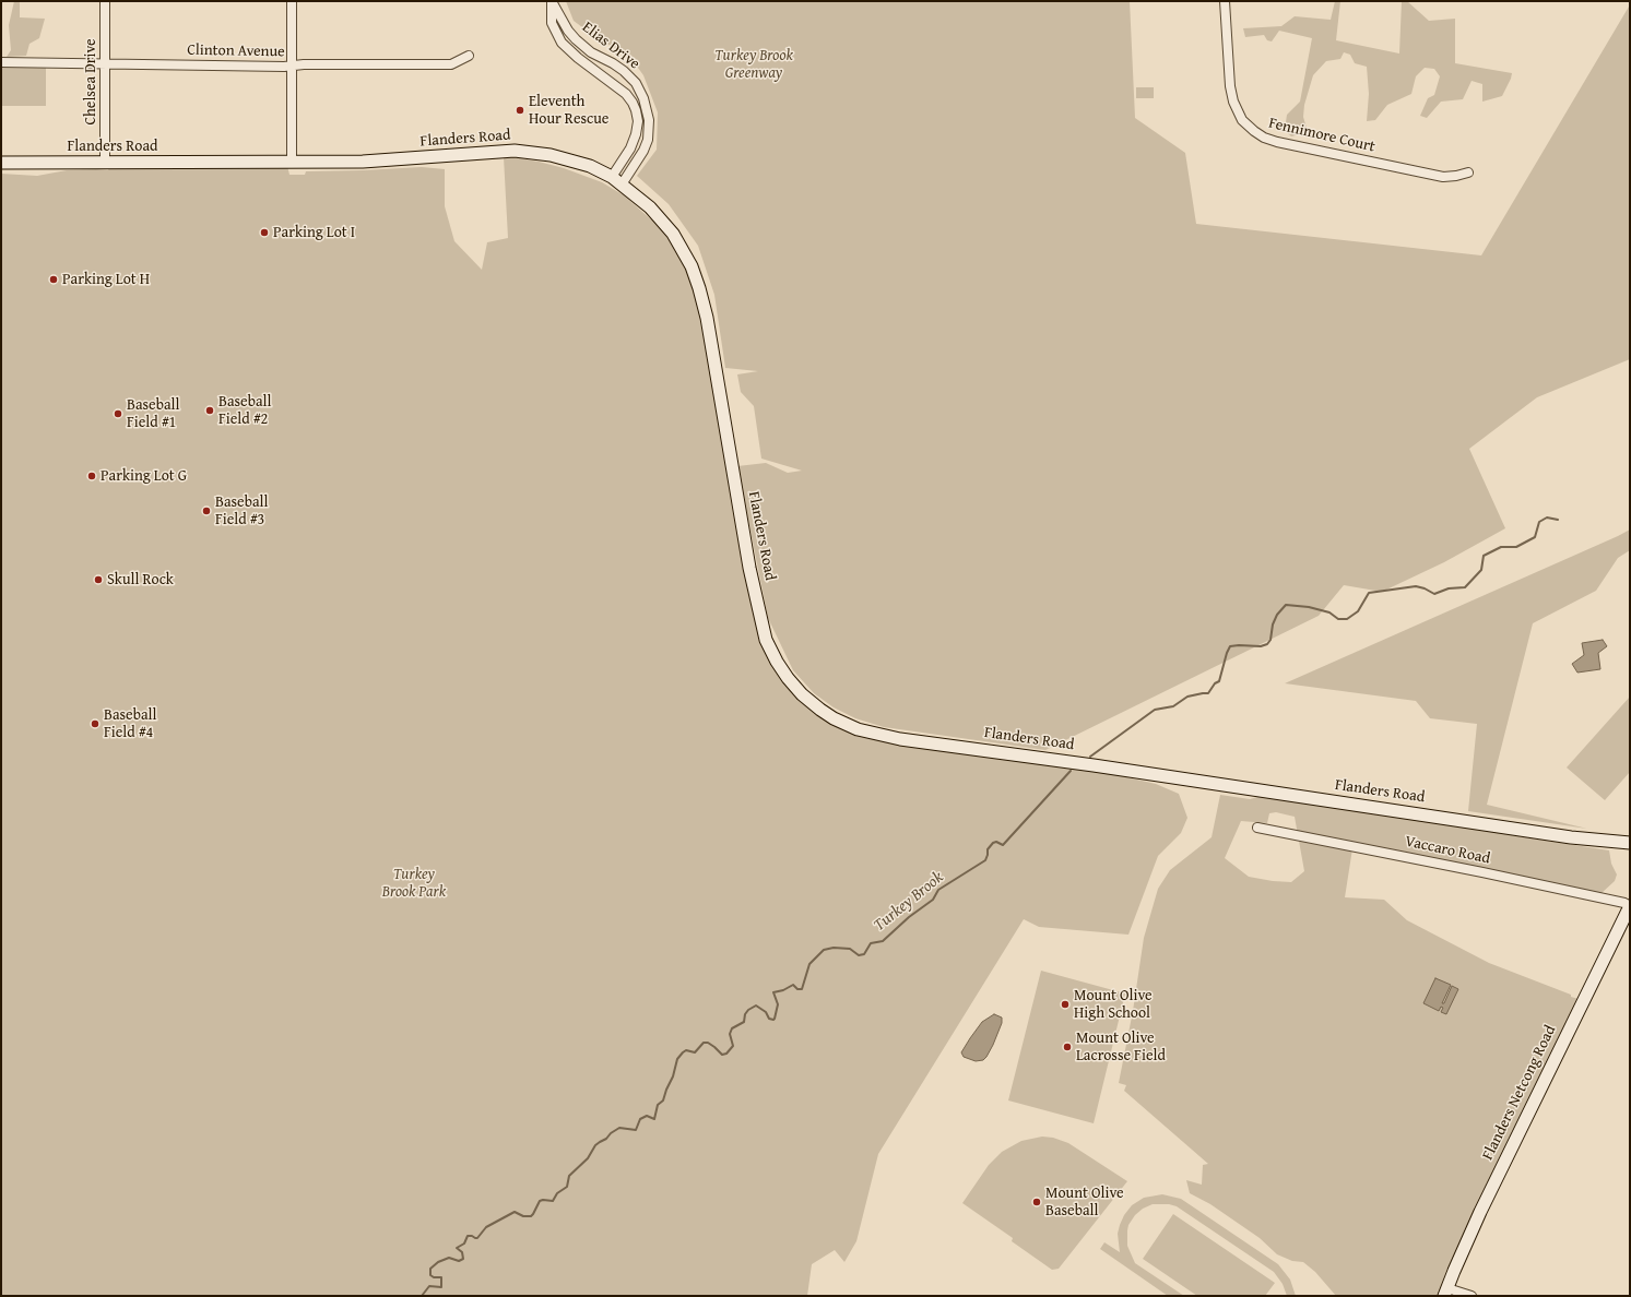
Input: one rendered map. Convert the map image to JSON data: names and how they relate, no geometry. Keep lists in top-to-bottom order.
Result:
{
  "streets": {
    "main road": ["Flanders Road", "Flanders Netcong Road"],
    "street": [
      "Elias Drive",
      "Clinton Avenue",
      "Chelsea Drive",
      "Fennimore Court",
      "Vaccaro Road"
    ]
  },
  "crossings": [
    ["Elias Drive", "Flanders Road"],
    ["Clinton Avenue", "Chelsea Drive"],
    ["Chelsea Drive", "Flanders Road"],
    ["Vaccaro Road", "Flanders Netcong Road"]
  ],
  "water": ["Turkey Brook"],
  "parks": ["Turkey Brook Greenway", "Turkey Brook Park"],
  "places": [
    "Eleventh Hour Rescue",
    "Parking Lot I",
    "Parking Lot H",
    "Baseball Field #2",
    "Baseball Field #1",
    "Parking Lot G",
    "Baseball Field #3",
    "Skull Rock",
    "Baseball Field #4",
    "Mount Olive High School",
    "Mount Olive Lacrosse Field",
    "Mount Olive Baseball"
  ]
}
